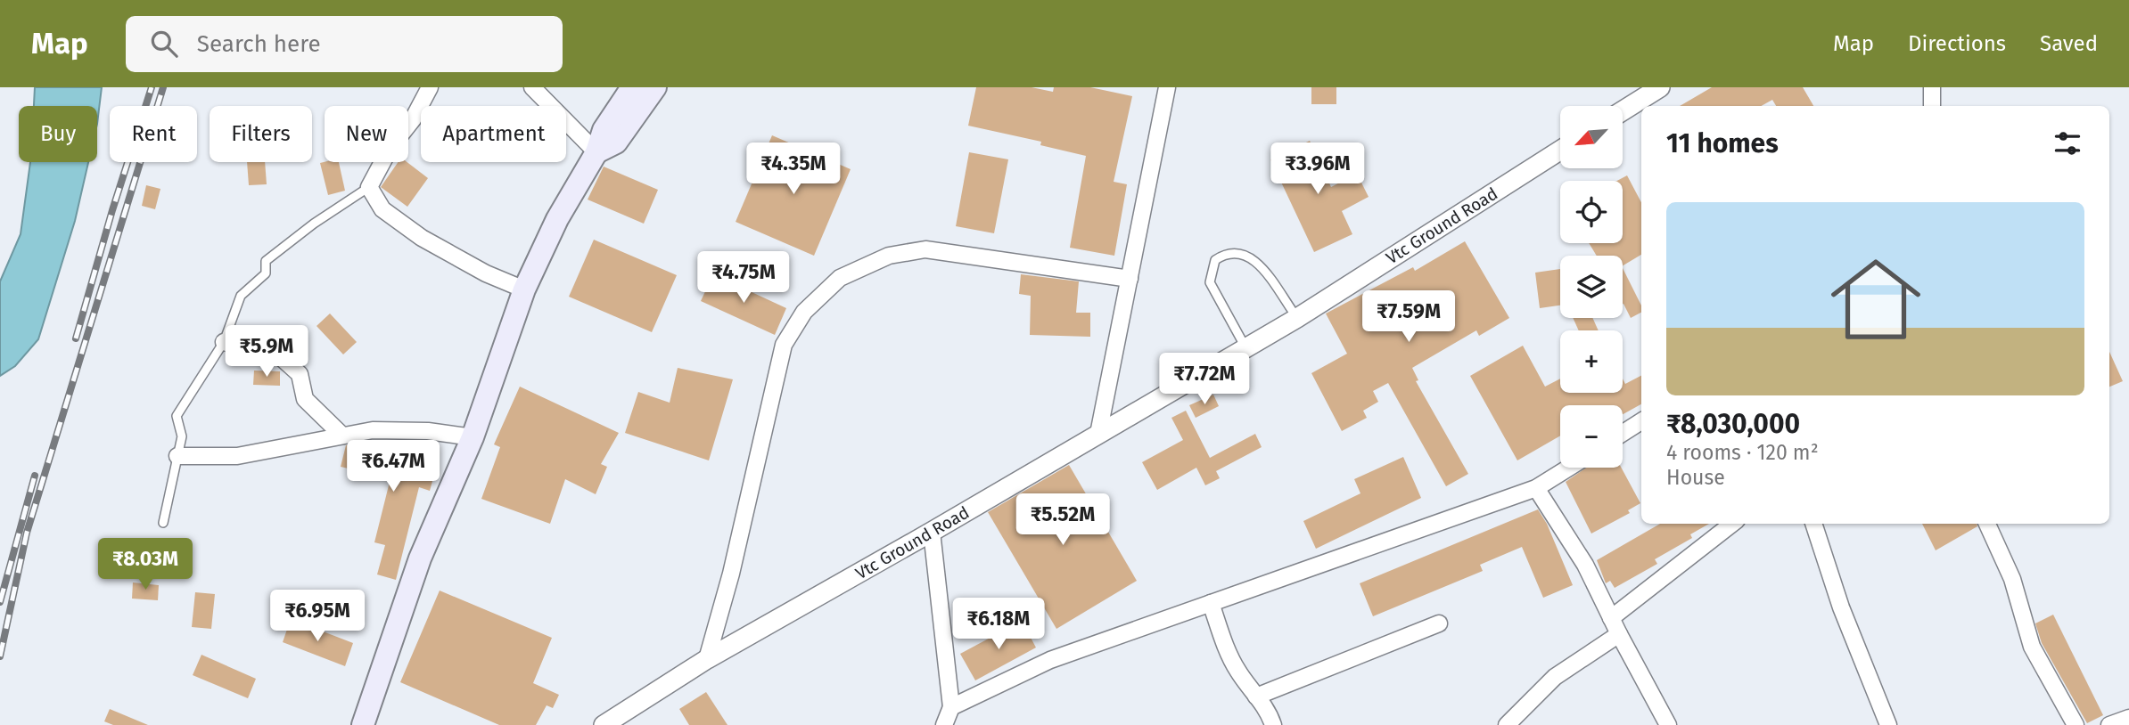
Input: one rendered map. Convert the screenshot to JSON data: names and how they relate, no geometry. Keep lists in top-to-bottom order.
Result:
{
  "streets": {
    "street": ["Vtc Ground Road"]
  },
  "north": "bottom left",
  "page": {
    "header": "Map",
    "search": "Search here",
    "nav": ["Map", "Directions", "Saved"],
    "map_buttons": ["+", "−"],
    "chip": [
      "Buy",
      "Rent",
      "Filters",
      "New",
      "Apartment"
    ],
    "heading": "11 homes",
    "price": [
      "₹4.35M",
      "₹3.96M",
      "₹4.75M",
      "₹7.59M",
      "₹5.9M",
      "₹7.72M",
      "₹6.47M",
      "₹5.52M",
      "₹8.03M",
      "₹6.95M",
      "₹6.18M"
    ],
    "list": [
      {
        "name": "₹8,030,000",
        "note": "4 rooms · 120 m² · House"
      }
    ]
  }
}
